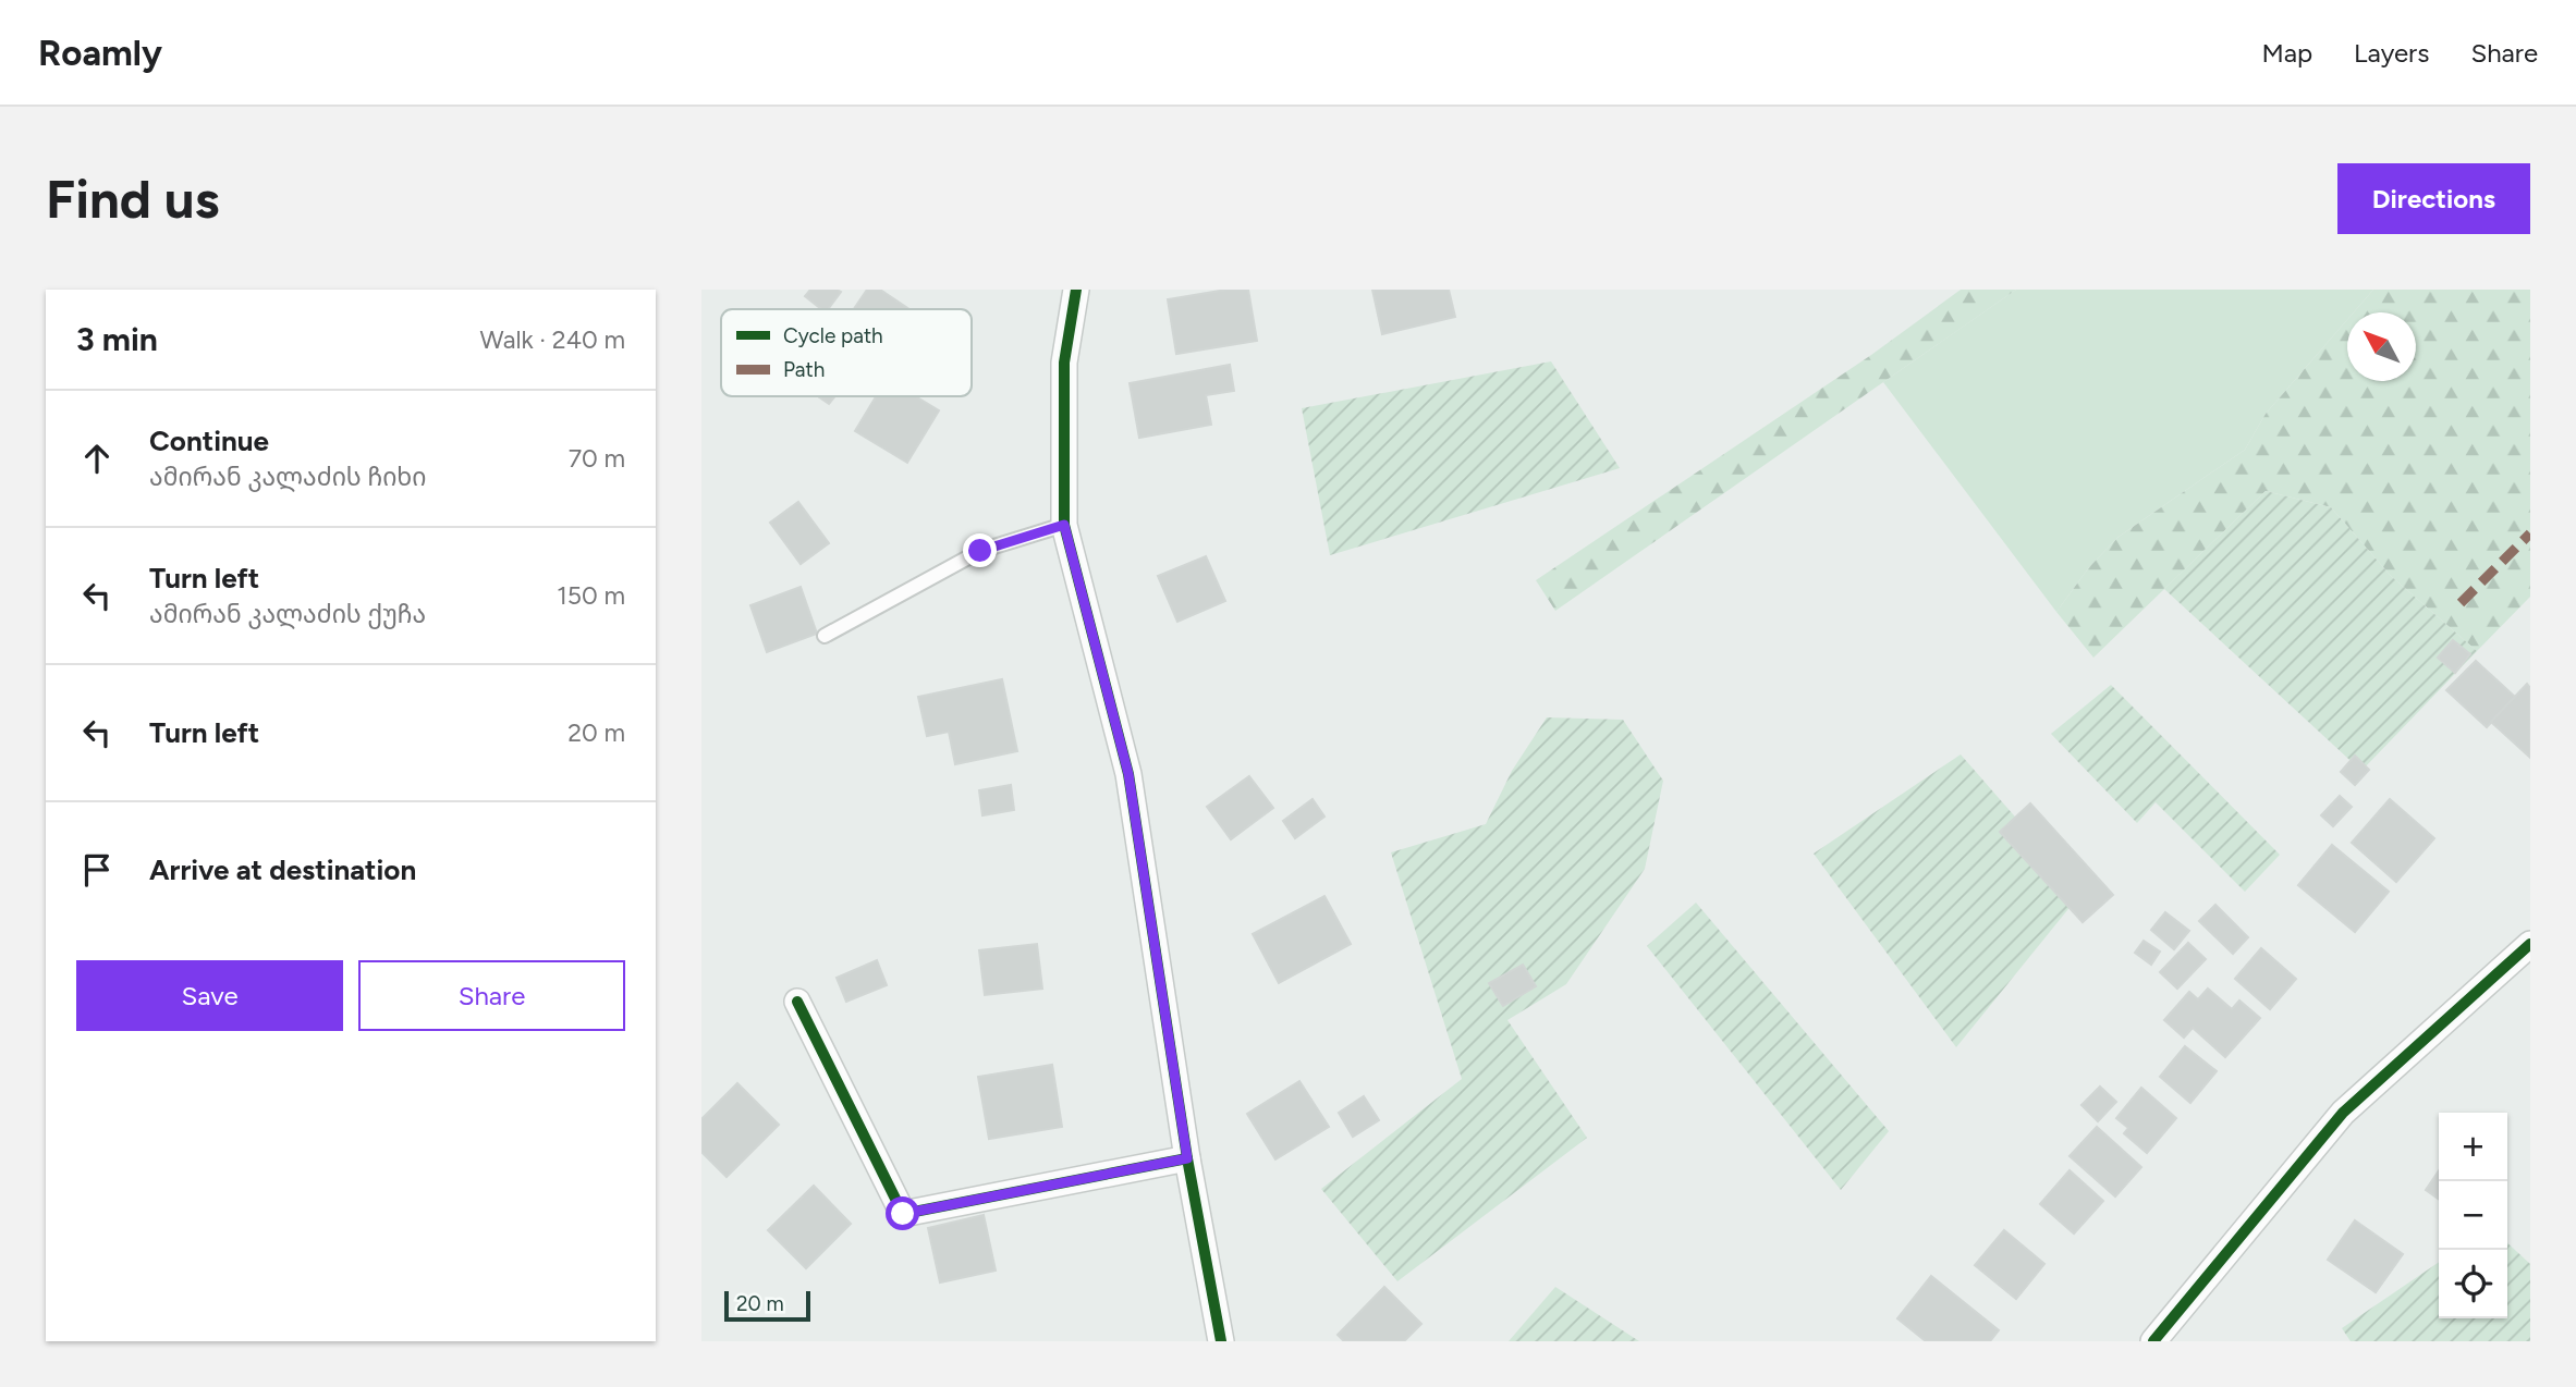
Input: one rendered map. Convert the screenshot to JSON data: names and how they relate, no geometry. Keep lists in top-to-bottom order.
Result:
{
  "legend": ["Cycle path", "Path"],
  "scale_bar": "20 m",
  "north": "top left",
  "page": {
    "header": "Roamly",
    "nav": ["Map", "Layers", "Share"],
    "buttons": [
      "Directions",
      ["Save", "Share"]
    ],
    "title": "Find us",
    "heading": ["3 min", "Walk · 240 m"],
    "list": [
      ["Continue", "ამირან კალაძის ჩიხი", "70 m"],
      ["Turn left", "ამირან კალაძის ქუჩა", "150 m"],
      ["Turn left", "20 m"],
      "Arrive at destination"
    ],
    "map_buttons": ["+", "−"],
    "scale": "20 m"
  }
}
